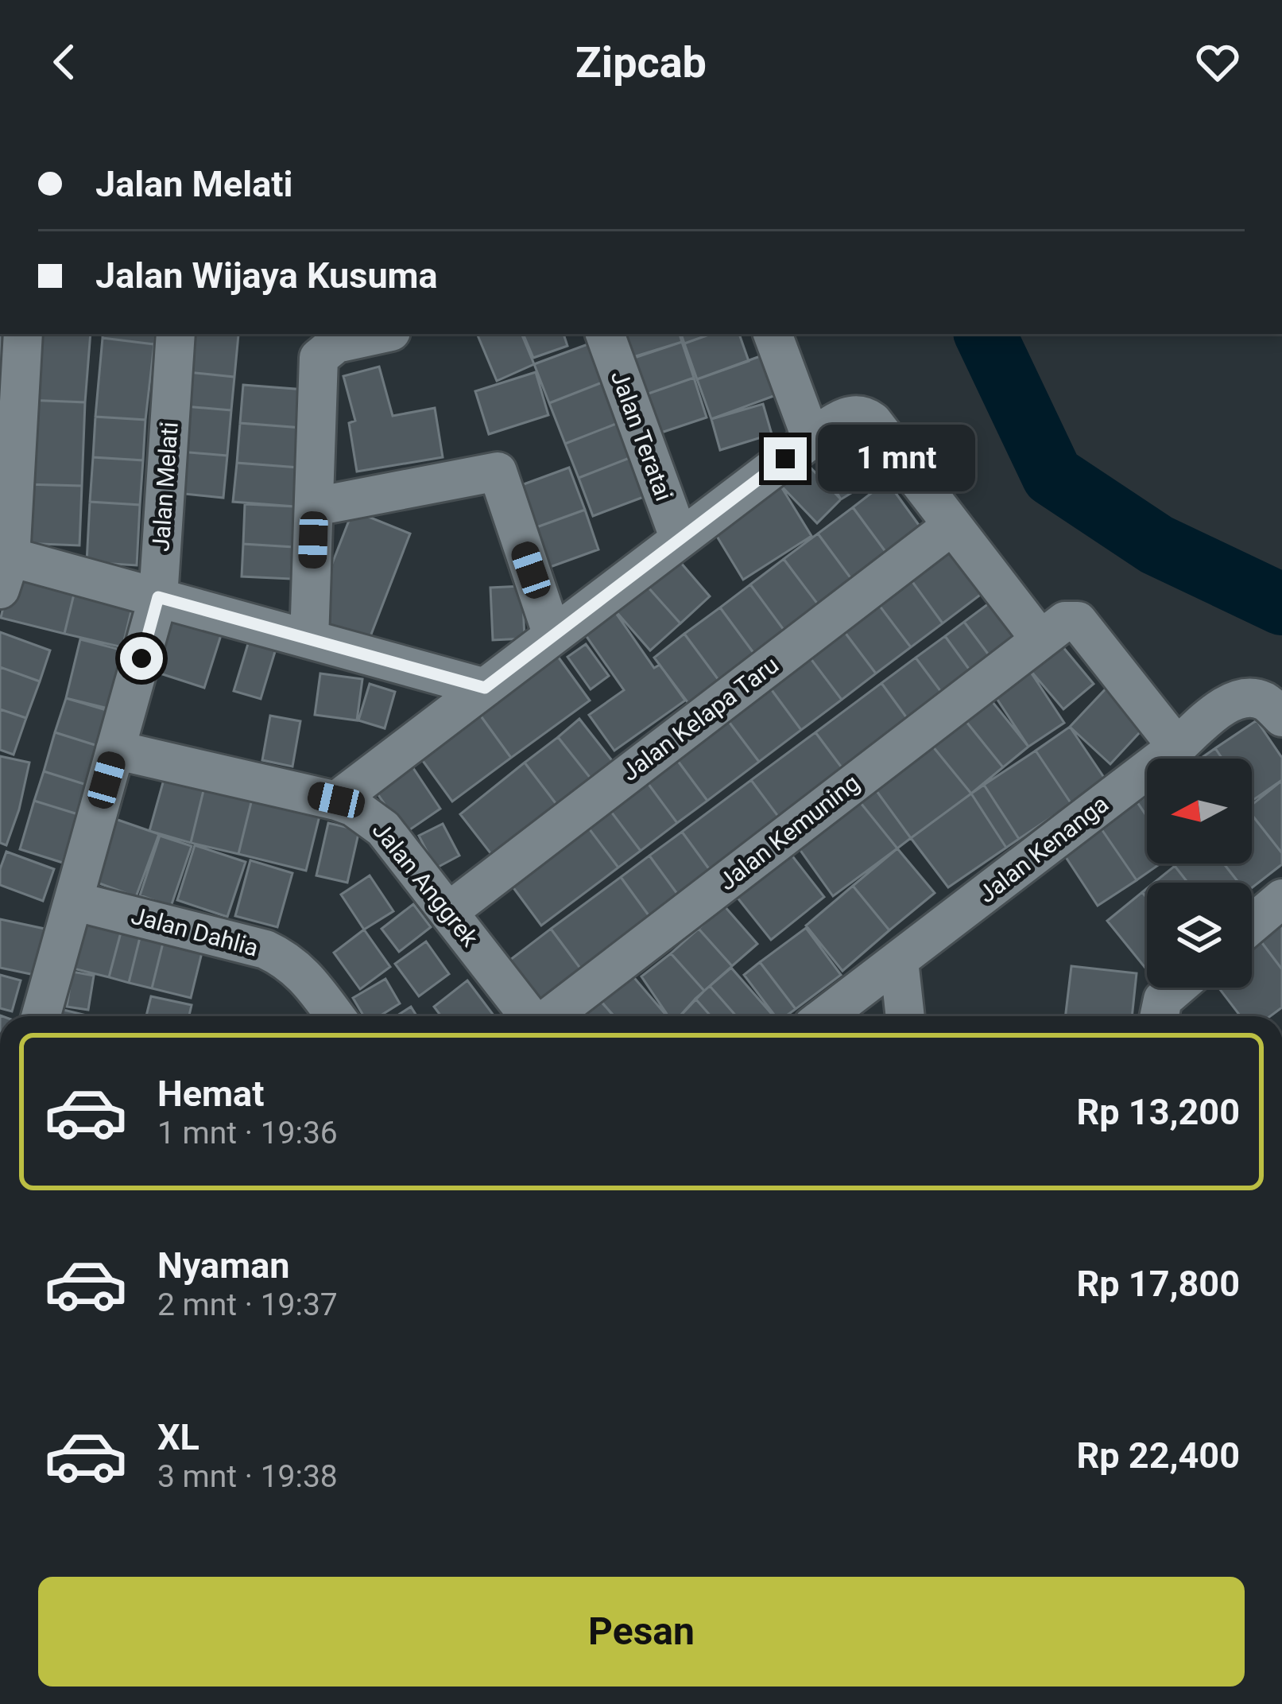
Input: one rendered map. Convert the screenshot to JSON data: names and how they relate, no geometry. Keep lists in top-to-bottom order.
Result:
{
  "streets": {
    "street": [
      "Jalan Teratai",
      "Jalan Melati",
      "Jalan Kelapa Taru",
      "Jalan Kemuning",
      "Jalan Kenanga",
      "Jalan Anggrek",
      "Jalan Dahlia"
    ]
  },
  "crossings": [
    ["Jalan Melati", "Jalan Anggrek"],
    ["Jalan Melati", "Jalan Dahlia"],
    ["Jalan Kelapa Taru", "Jalan Anggrek"],
    ["Jalan Kemuning", "Jalan Kenanga"]
  ],
  "north": "left",
  "page": {
    "header": "Zipcab",
    "banner": ["Jalan Melati", "Jalan Wijaya Kusuma"],
    "bubble": "1 mnt",
    "list": [
      {
        "name": "Hemat",
        "note": "1 mnt · 19:36",
        "value": "Rp 13,200"
      },
      {
        "name": "Nyaman",
        "note": "2 mnt · 19:37",
        "value": "Rp 17,800"
      },
      {
        "name": "XL",
        "note": "3 mnt · 19:38",
        "value": "Rp 22,400"
      }
    ],
    "buttons": "Pesan"
  }
}
